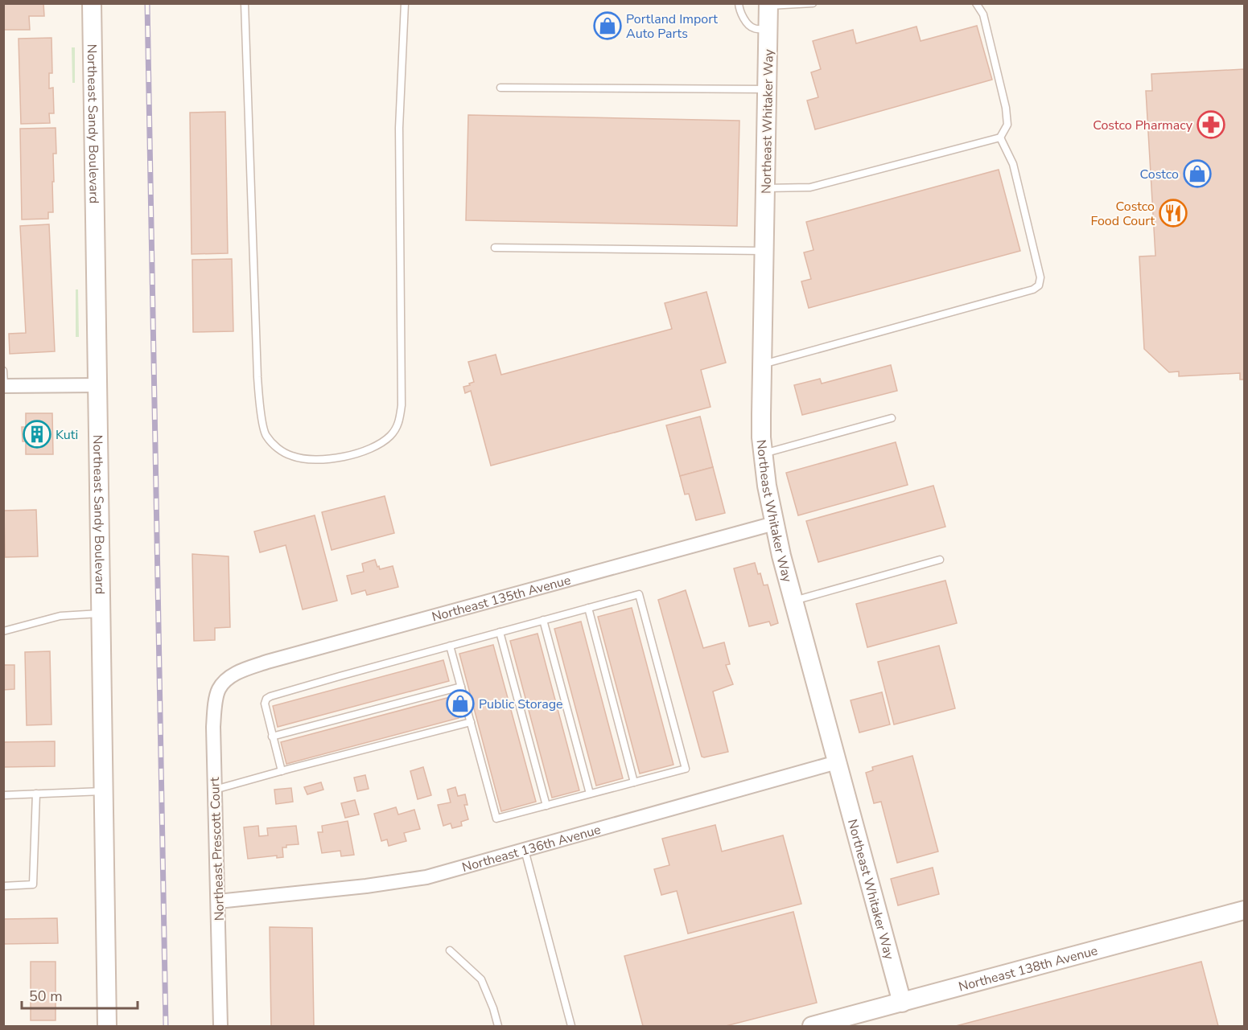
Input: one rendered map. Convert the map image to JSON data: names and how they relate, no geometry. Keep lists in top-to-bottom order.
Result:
{
  "streets": {
    "street": [
      "Northeast Whitaker Way",
      "Northeast Sandy Boulevard",
      "Northeast 135th Avenue",
      "Northeast 136th Avenue",
      "Northeast Prescott Court",
      "Northeast 138th Avenue"
    ]
  },
  "crossings": [
    ["Northeast Whitaker Way", "Northeast 135th Avenue"],
    ["Northeast Whitaker Way", "Northeast 136th Avenue"],
    ["Northeast Whitaker Way", "Northeast 138th Avenue"],
    ["Northeast 135th Avenue", "Northeast Prescott Court"],
    ["Northeast 136th Avenue", "Northeast Prescott Court"]
  ],
  "places": {
    "shop": ["Portland Import Auto Parts", "Costco", "Public Storage"],
    "pharmacy": ["Costco Pharmacy"],
    "restaurant": ["Costco Food Court"],
    "building": ["Kuti"]
  },
  "scale_bar": "50 m"
}
